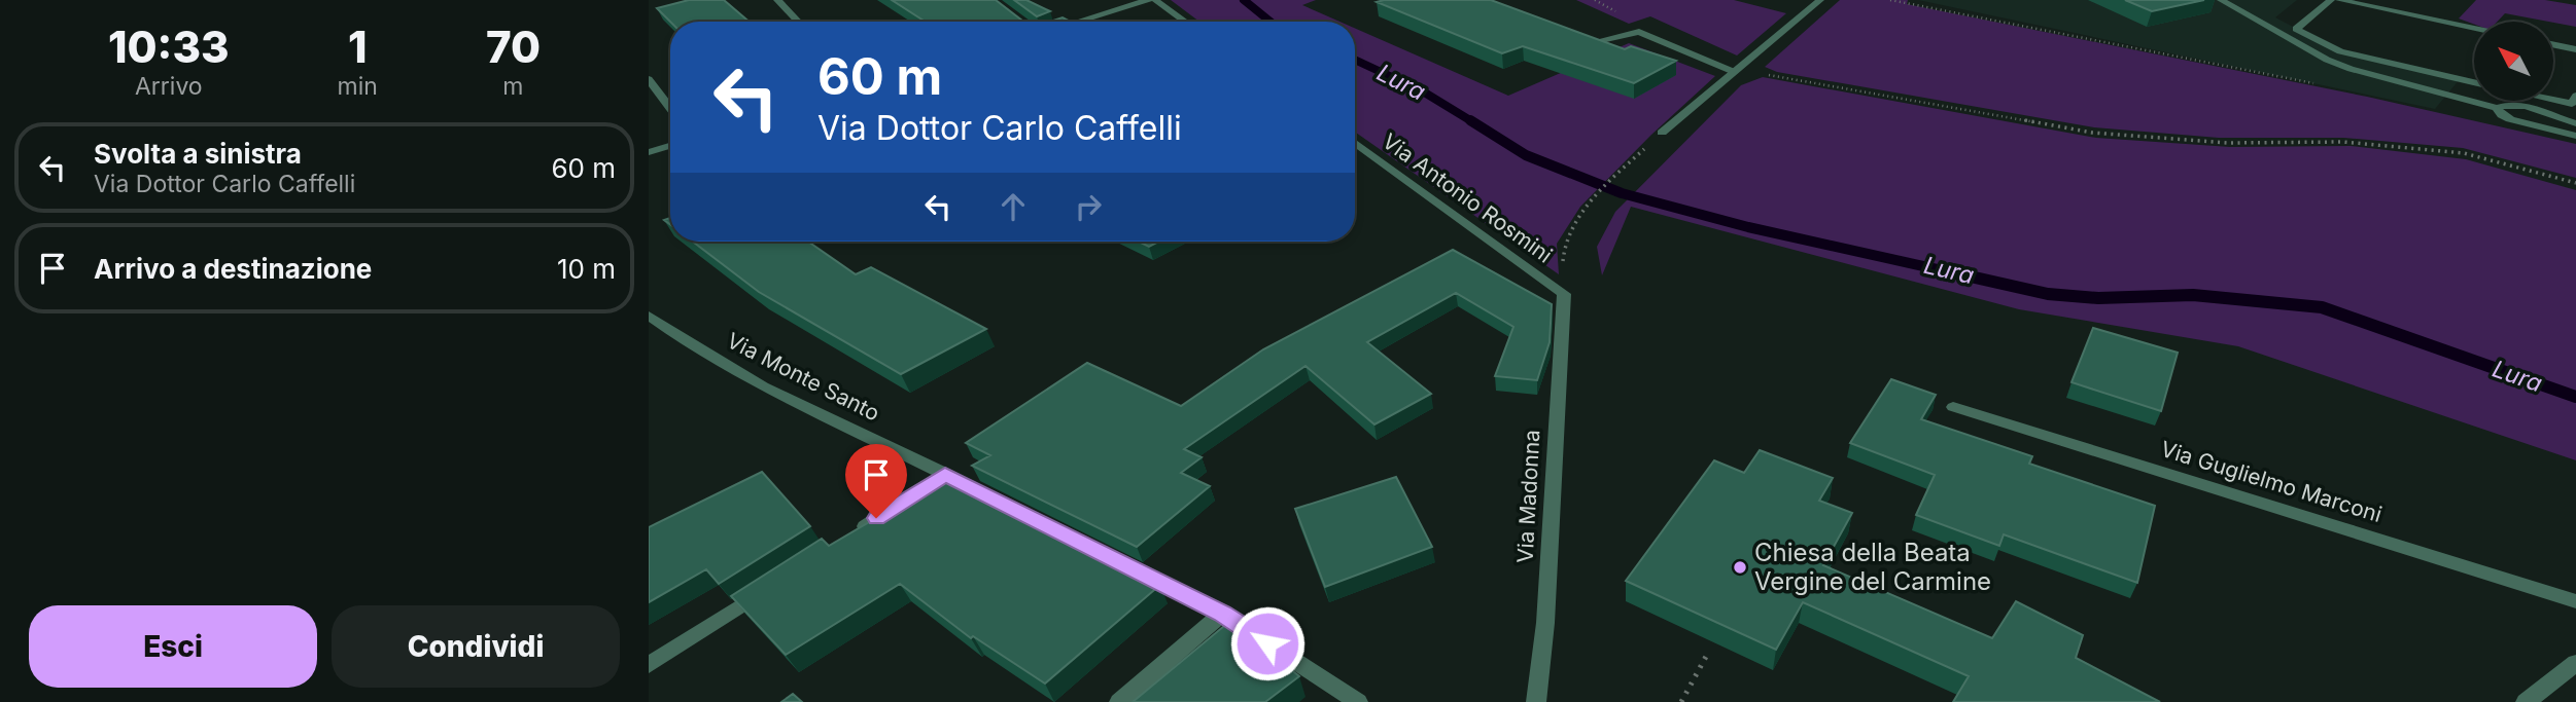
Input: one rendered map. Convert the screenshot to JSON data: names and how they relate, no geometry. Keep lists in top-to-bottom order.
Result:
{
  "streets": {
    "street": [
      "Via Antonio Rosmini",
      "Via Monte Santo",
      "Via Guglielmo Marconi",
      "Via Madonna"
    ]
  },
  "crossings": [
    ["Via Antonio Rosmini", "Via Madonna"]
  ],
  "water": ["Lura"],
  "places": ["Chiesa della Beata Vergine del Carmine"],
  "north": "top left",
  "page": {
    "eta": [
      "10:33",
      "Arrivo",
      "1",
      "min",
      "70",
      "m"
    ],
    "turn": ["60 m", "Via Dottor Carlo Caffelli"],
    "list": [
      {
        "name": "Svolta a sinistra",
        "note": "Via Dottor Carlo Caffelli",
        "value": "60 m"
      },
      {
        "name": "Arrivo a destinazione",
        "value": "10 m"
      }
    ],
    "buttons": ["Esci", "Condividi"]
  }
}
